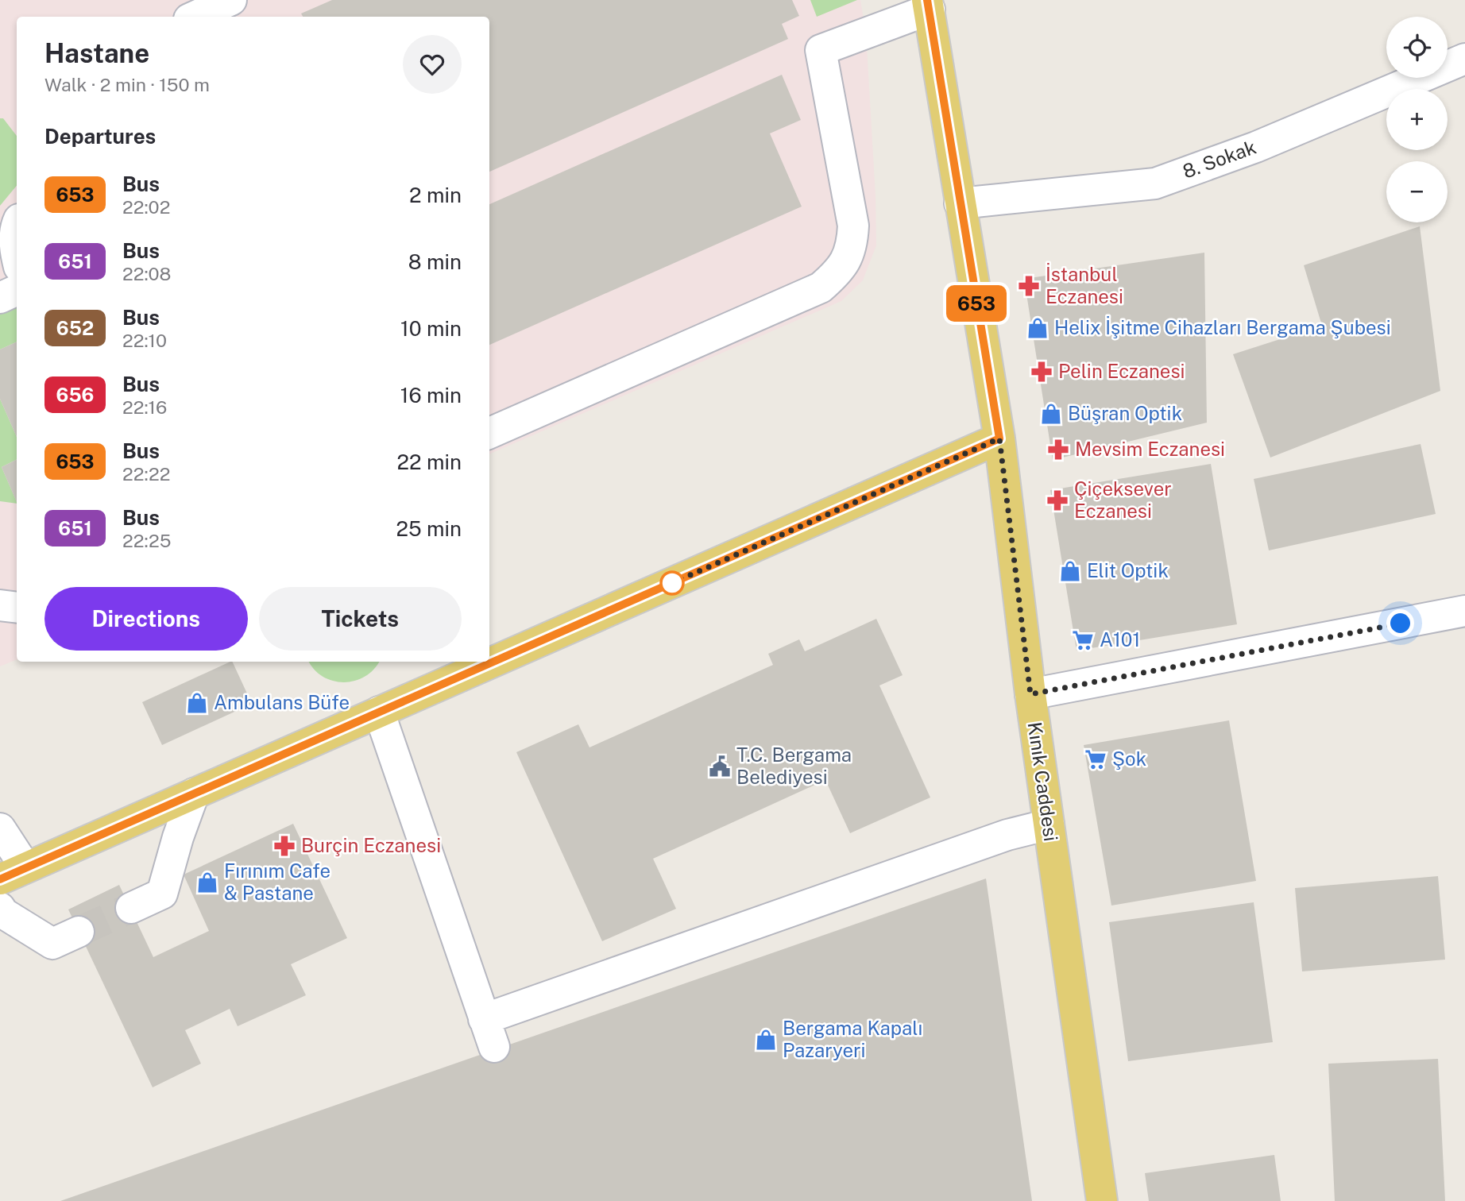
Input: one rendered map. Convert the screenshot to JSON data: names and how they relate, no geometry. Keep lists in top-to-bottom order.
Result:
{
  "streets": {
    "main road": ["Kınık Caddesi"],
    "street": ["8. Sokak"]
  },
  "crossings": [
    ["8. Sokak", "Kınık Caddesi"]
  ],
  "places": {
    "pharmacy": [
      "İstanbul Eczanesi",
      "Pelin Eczanesi",
      "Mevsim Eczanesi",
      "Çiçeksever Eczanesi",
      "Burçin Eczanesi"
    ],
    "shop": [
      "Helix İşitme Cihazları Bergama Şubesi",
      "Büşran Optik",
      "Elit Optik",
      "Ambulans Büfe",
      "Fırınım Cafe & Pastane",
      "Bergama Kapalı Pazaryeri"
    ],
    "supermarket": ["A101", "Şok"],
    "public building": ["T.C. Bergama Belediyesi"]
  },
  "lines": ["bus line 653"],
  "page": {
    "on_map": "653",
    "map_buttons": ["+", "−"],
    "heading": [
      ["Hastane", "Walk · 2 min · 150 m"],
      "Departures"
    ],
    "list": [
      {
        "mark": "653",
        "name": "Bus",
        "note": "22:02",
        "value": "2 min"
      },
      {
        "mark": "651",
        "name": "Bus",
        "note": "22:08",
        "value": "8 min"
      },
      {
        "mark": "652",
        "name": "Bus",
        "note": "22:10",
        "value": "10 min"
      },
      {
        "mark": "656",
        "name": "Bus",
        "note": "22:16",
        "value": "16 min"
      },
      {
        "mark": "653",
        "name": "Bus",
        "note": "22:22",
        "value": "22 min"
      },
      {
        "mark": "651",
        "name": "Bus",
        "note": "22:25",
        "value": "25 min"
      }
    ],
    "buttons": ["Directions", "Tickets"]
  }
}
